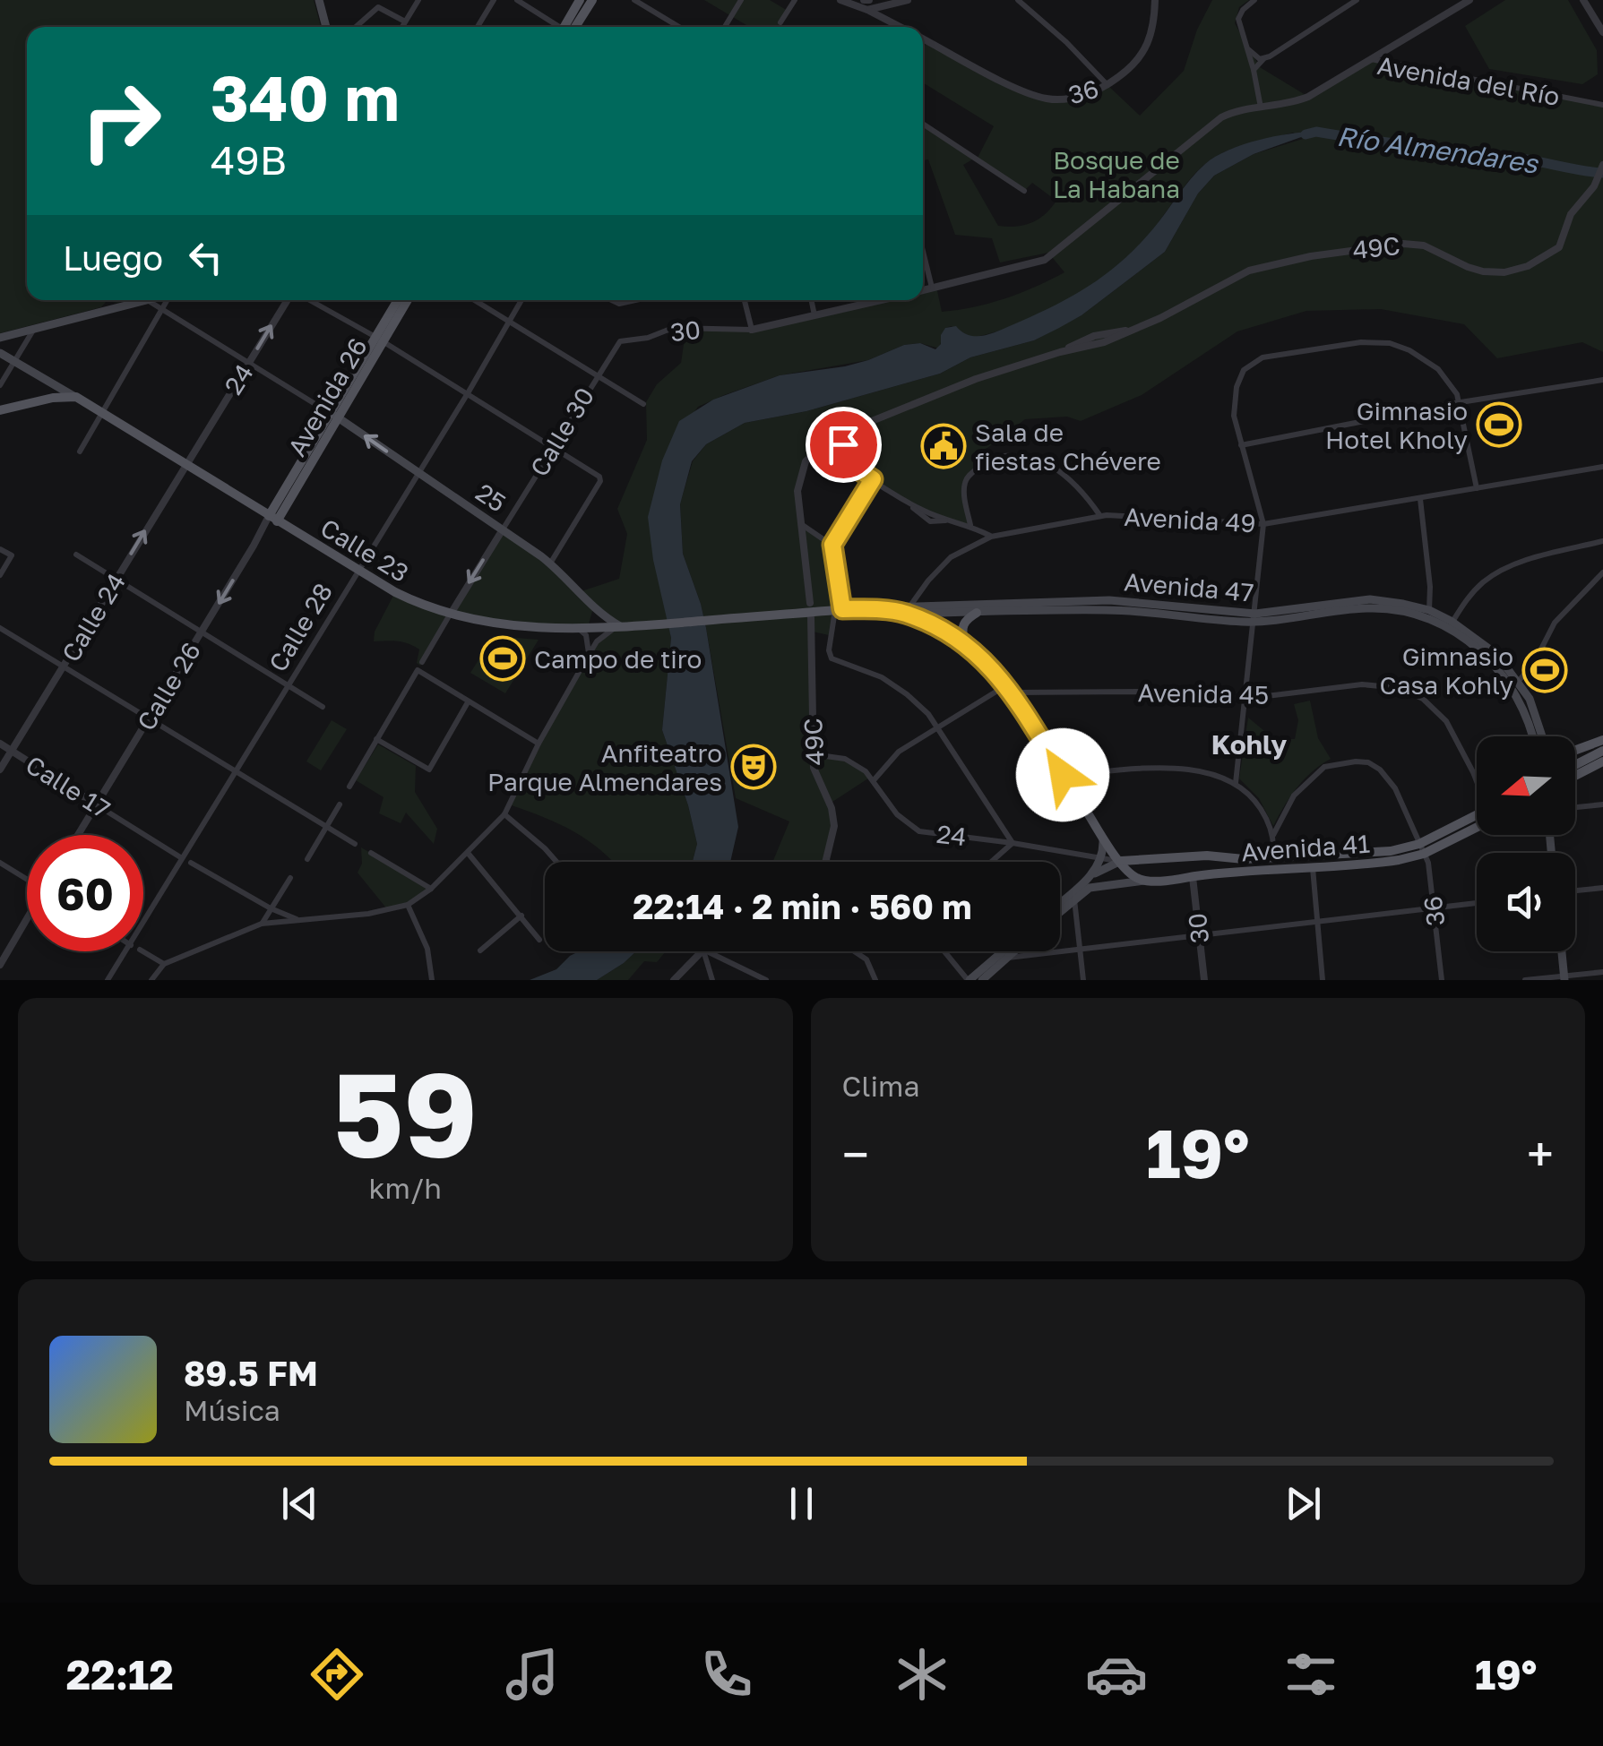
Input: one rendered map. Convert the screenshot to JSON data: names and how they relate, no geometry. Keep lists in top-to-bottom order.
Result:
{
  "streets": {
    "main road": [
      "Avenida 26",
      "25",
      "Calle 23",
      "Avenida 47",
      "Avenida 41"
    ],
    "street": [
      "Avenida del Río",
      "36",
      "49C",
      "30",
      "24",
      "Calle 30",
      "Avenida 49",
      "Calle 24",
      "Calle 28",
      "Calle 26",
      "Avenida 45",
      "Calle 17"
    ]
  },
  "crossings": [
    ["36", "Avenida 41"],
    ["49C", "24"],
    ["30", "Calle 30"],
    ["30", "Avenida 41"],
    ["24", "Calle 23"],
    ["24", "Calle 24"],
    ["24", "Avenida 41"],
    ["Avenida 26", "25"],
    ["Avenida 26", "Calle 23"],
    ["Avenida 26", "Calle 26"],
    ["Calle 30", "25"],
    ["Calle 30", "Calle 23"],
    ["25", "Calle 23"],
    ["25", "Calle 28"],
    ["Avenida 49", "Avenida 47"],
    ["Calle 23", "Calle 24"],
    ["Calle 23", "Calle 28"],
    ["Calle 23", "Calle 26"],
    ["Calle 24", "Calle 17"],
    ["Calle 28", "Calle 17"],
    ["Calle 26", "Calle 17"]
  ],
  "one_way": ["Calle 24", "Calle 26"],
  "districts": ["Kohly"],
  "water": ["Río Almendares"],
  "parks": ["Bosque de La Habana"],
  "places": {
    "sports": ["Gimnasio Hotel Kholy", "Campo de tiro", "Gimnasio Casa Kohly"],
    "public building": ["Sala de fiestas Chévere"],
    "theatre": ["Anfiteatro Parque Almendares"]
  },
  "north": "left",
  "page": {
    "turn": ["340 m", "49B"],
    "then": "Luego",
    "limit": "60",
    "trip": "22:14 · 2 min · 560 m",
    "tile": [
      ["59", "km/h"],
      "Clima"
    ],
    "heat": ["−", "19°", "+"],
    "song": ["89.5 FM", "Música"],
    "tabs": ["22:12", "19°"]
  }
}
